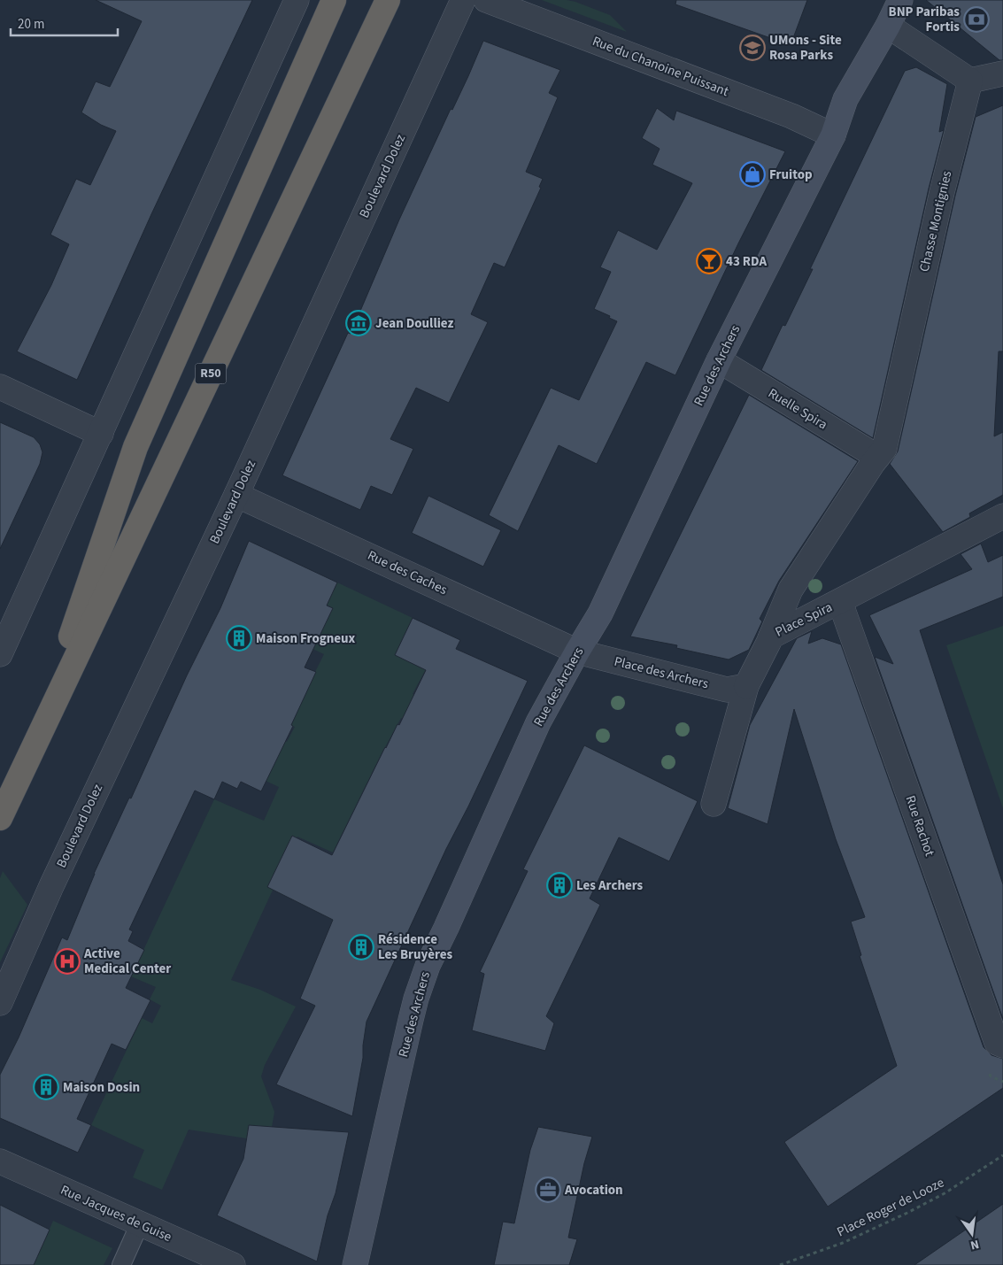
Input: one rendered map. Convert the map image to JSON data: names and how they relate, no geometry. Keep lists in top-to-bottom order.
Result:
{
  "streets": {
    "highway": ["R50"],
    "main road": ["Rue des Archers"],
    "street": [
      "Rue du Chanoine Puissant",
      "Boulevard Dolez",
      "Chasse Montignies",
      "Ruelle Spira",
      "Rue des Caches",
      "Place Spira",
      "Place des Archers",
      "Rue Rachot",
      "Rue Jacques de Guise"
    ],
    "path": ["Place Roger de Looze"]
  },
  "crossings": [
    ["Rue du Chanoine Puissant", "Rue des Archers"],
    ["Boulevard Dolez", "Rue des Caches"],
    ["Chasse Montignies", "Ruelle Spira"],
    ["Chasse Montignies", "Place Spira"],
    ["Rue des Archers", "Ruelle Spira"],
    ["Rue des Archers", "Rue des Caches"],
    ["Rue des Archers", "Place des Archers"],
    ["Ruelle Spira", "Place Spira"],
    ["Rue des Caches", "Place des Archers"],
    ["Place Spira", "Rue Rachot"]
  ],
  "places": {
    "bank": ["BNP Paribas Fortis"],
    "school or university": ["UMons - Site Rosa Parks"],
    "shop": ["Fruitop"],
    "bar": ["43 RDA"],
    "museum": ["Jean Doulliez"],
    "building": [
      "Maison Frogneux",
      "Les Archers",
      "Résidence Les Bruyères",
      "Maison Dosin"
    ],
    "hospital": ["Active Medical Center"],
    "office": ["Avocation"]
  },
  "scale_bar": "20 m",
  "north": "bottom"
}
